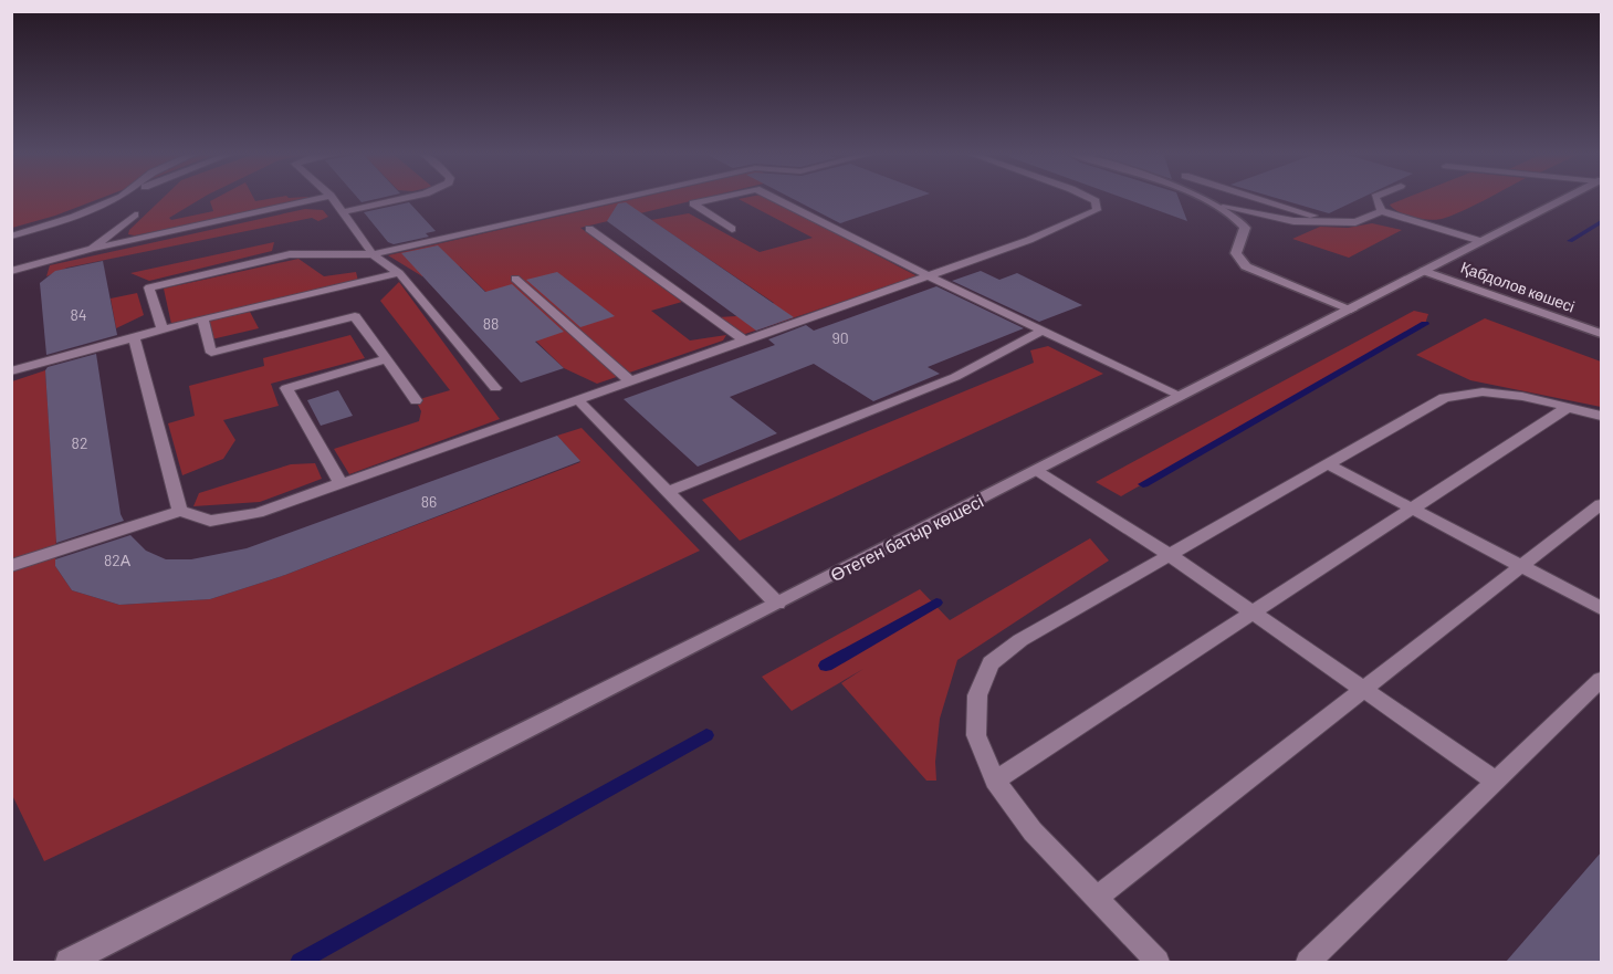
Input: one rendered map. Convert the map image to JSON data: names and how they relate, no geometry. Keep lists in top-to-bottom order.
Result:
{
  "streets": {
    "main road": ["Қабдолов көшесі", "Өтеген батыр көшесі"]
  },
  "house_numbers": [
    "84",
    "88",
    "90",
    "82",
    "86",
    "82А"
  ]
}
